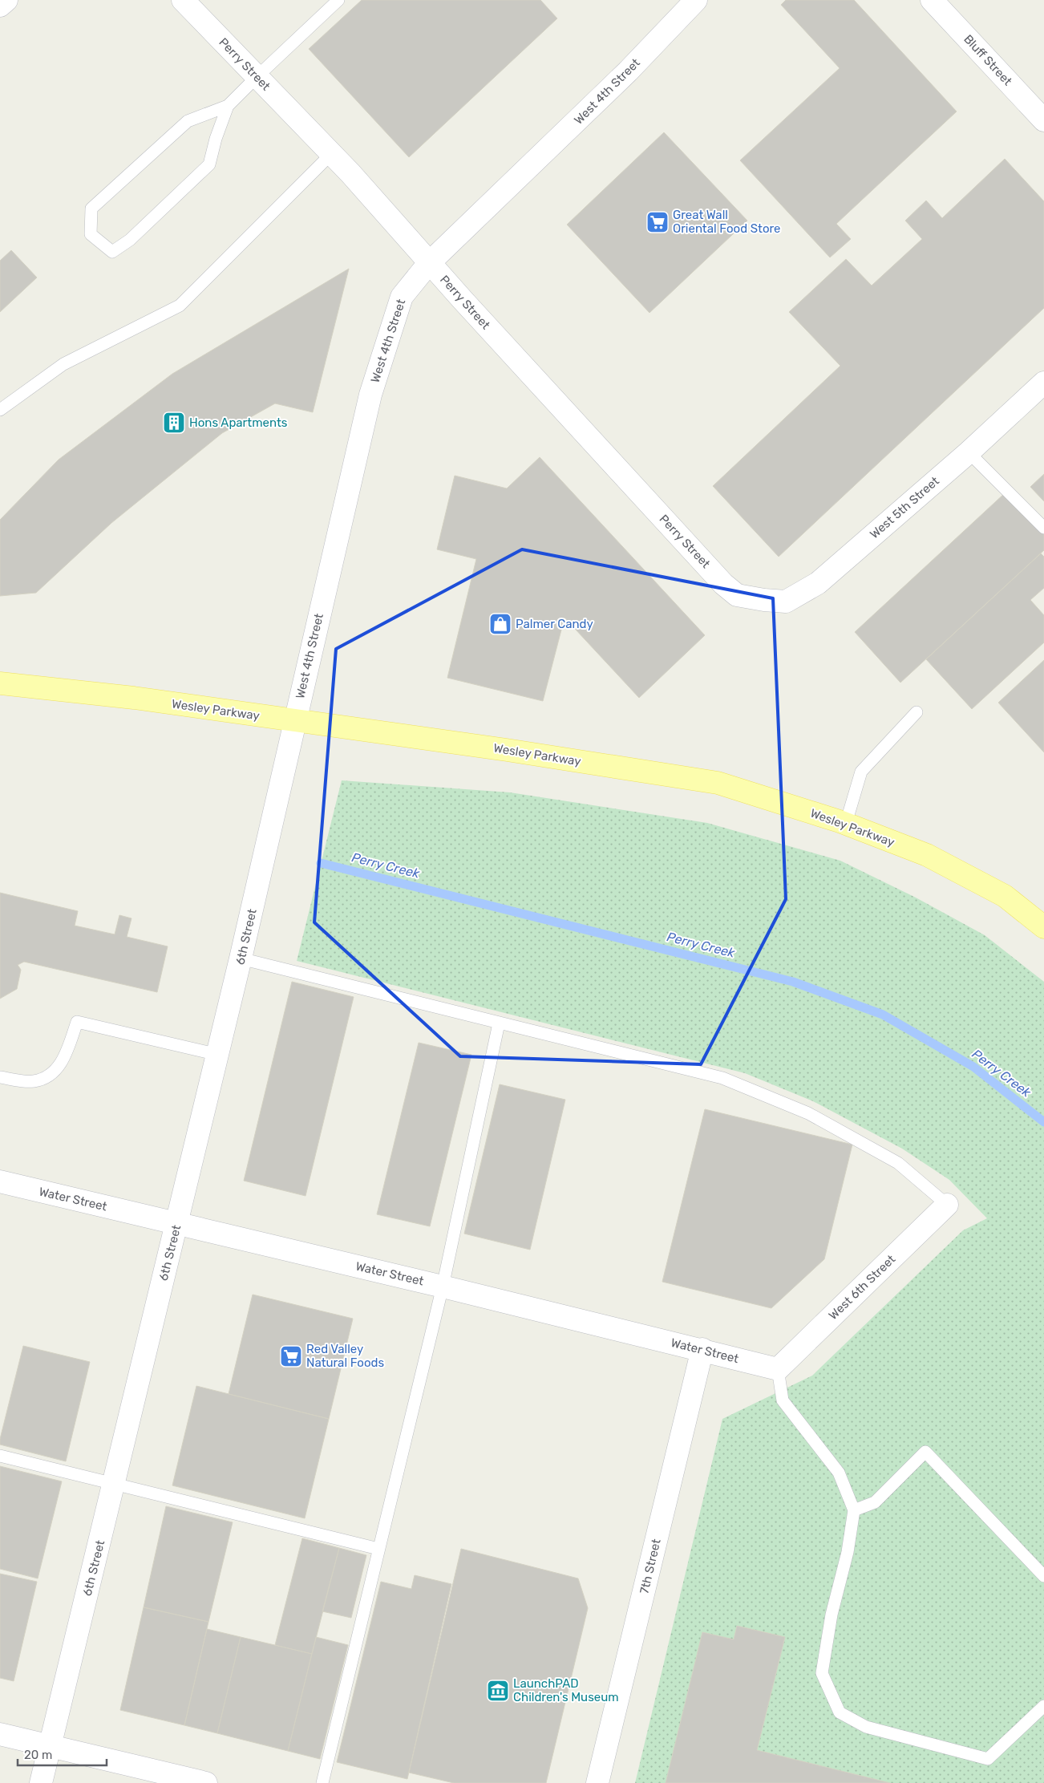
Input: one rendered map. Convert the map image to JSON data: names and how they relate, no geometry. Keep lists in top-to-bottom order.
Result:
{
  "streets": {
    "main road": ["Wesley Parkway"],
    "street": [
      "Bluff Street",
      "Perry Street",
      "West 4th Street",
      "West 5th Street",
      "6th Street",
      "Water Street",
      "West 6th Street",
      "7th Street"
    ]
  },
  "crossings": [
    ["Perry Street", "West 4th Street"],
    ["Perry Street", "West 5th Street"],
    ["West 4th Street", "Wesley Parkway"],
    ["West 4th Street", "6th Street"],
    ["Wesley Parkway", "6th Street"],
    ["6th Street", "Water Street"],
    ["Water Street", "West 6th Street"],
    ["Water Street", "7th Street"]
  ],
  "water": ["Perry Creek"],
  "places": {
    "supermarket": ["Great Wall Oriental Food Store", "Red Valley Natural Foods"],
    "building": ["Hons Apartments"],
    "shop": ["Palmer Candy"],
    "museum": ["LaunchPAD Children's Museum"]
  },
  "scale_bar": "20 m"
}
